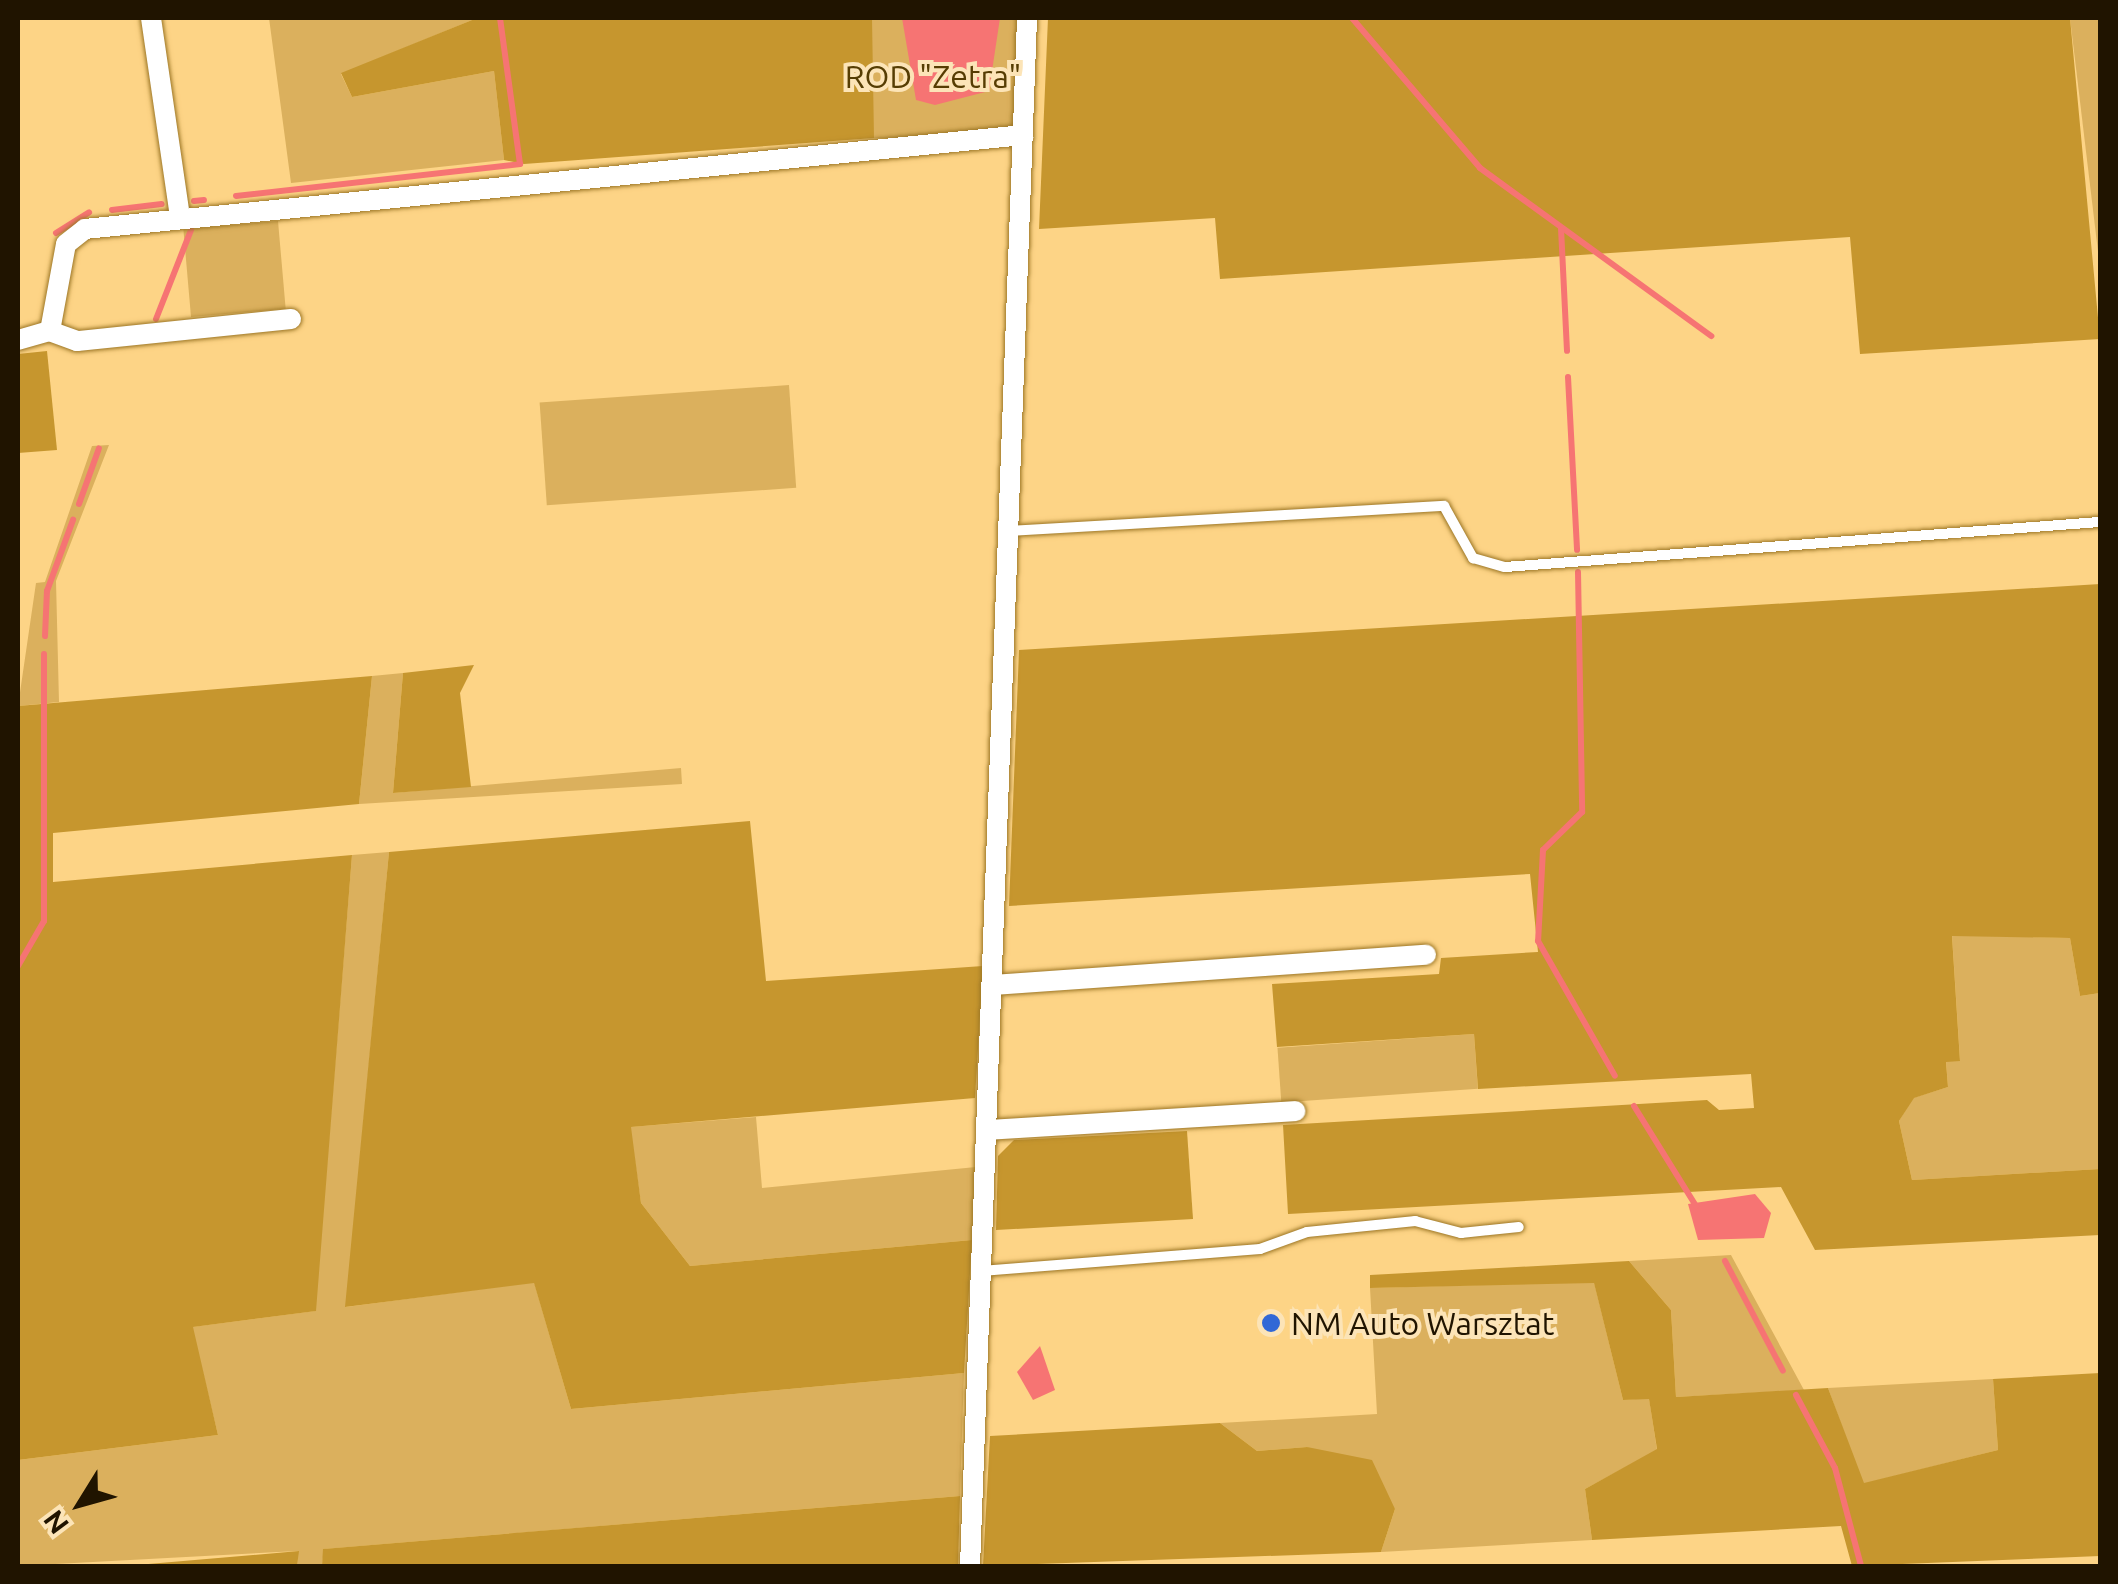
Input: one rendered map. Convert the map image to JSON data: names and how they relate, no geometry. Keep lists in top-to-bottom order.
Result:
{
  "parks": ["ROD \"Zetra\""],
  "places": ["NM Auto Warsztat"],
  "north": "bottom left"
}
